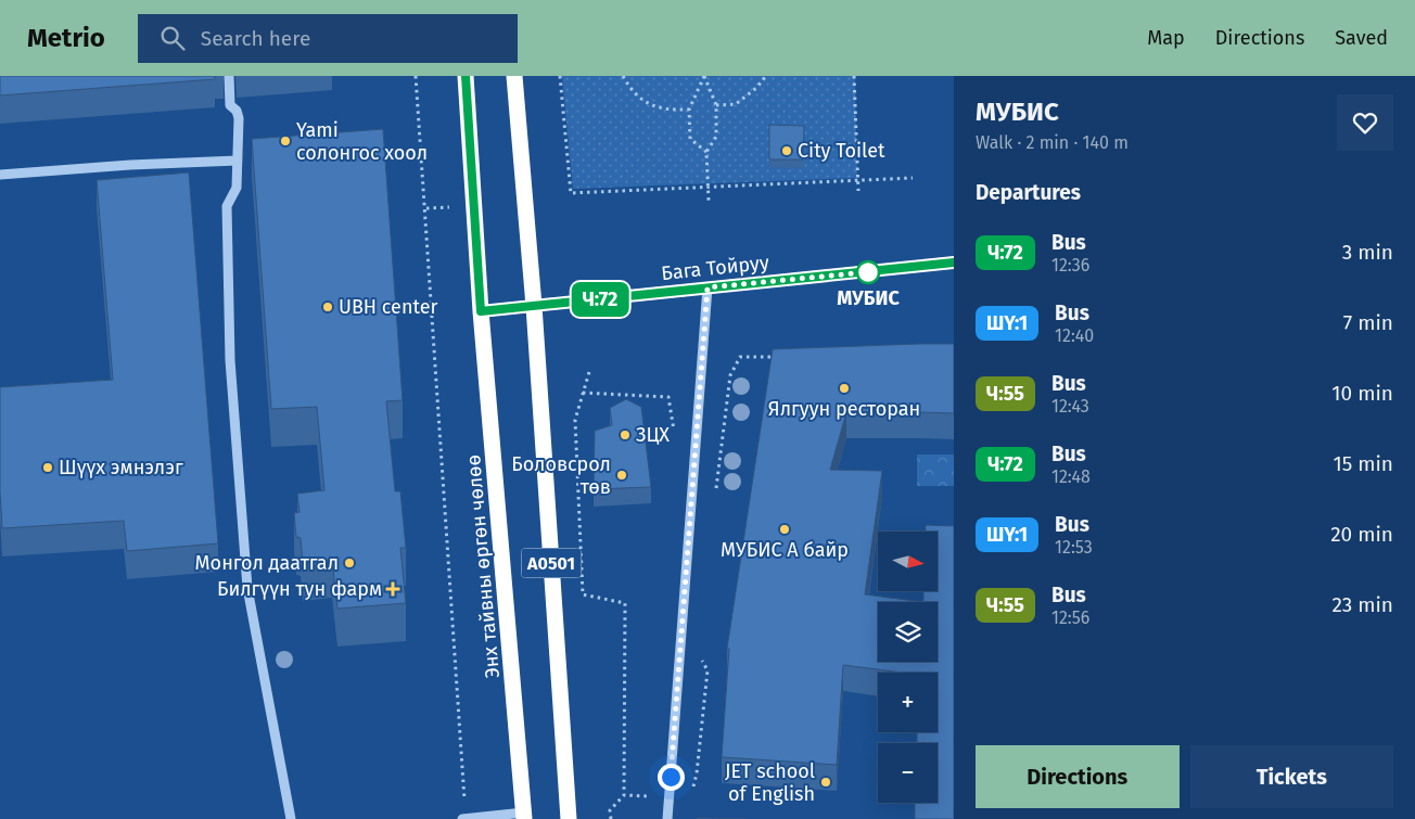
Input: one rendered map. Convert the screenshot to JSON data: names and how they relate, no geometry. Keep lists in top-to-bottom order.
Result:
{
  "streets": {
    "highway": ["A0501", "Энх тайвны өргөн чөлөө"],
    "main road": ["Бага Тойруу"]
  },
  "crossings": [
    ["Бага Тойруу", "A0501"],
    ["Бага Тойруу", "Энх тайвны өргөн чөлөө"],
    ["A0501", "Энх тайвны өргөн чөлөө"]
  ],
  "places": {
    "other": [
      "Yami солонгос хоол",
      "City Toilet",
      "МУБИС",
      "UBH center",
      "Ялгуун ресторан",
      "ЗЦХ",
      "Шүүх эмнэлэг",
      "Боловсрол төв",
      "МУБИС А байр",
      "Монгол даатгал",
      "JET school of English"
    ],
    "health": ["Билгүүн тун фарм"]
  },
  "lines": ["bus line Ч:72"],
  "north": "right",
  "page": {
    "header": "Metrio",
    "search": "Search here",
    "nav": ["Map", "Directions", "Saved"],
    "on_map": "Ч:72",
    "heading": [
      ["МУБИС", "Walk · 2 min · 140 m"],
      "Departures"
    ],
    "list": [
      {
        "mark": "Ч:72",
        "name": "Bus",
        "note": "12:36",
        "value": "3 min"
      },
      {
        "mark": "ШҮ:1",
        "name": "Bus",
        "note": "12:40",
        "value": "7 min"
      },
      {
        "mark": "Ч:55",
        "name": "Bus",
        "note": "12:43",
        "value": "10 min"
      },
      {
        "mark": "Ч:72",
        "name": "Bus",
        "note": "12:48",
        "value": "15 min"
      },
      {
        "mark": "ШҮ:1",
        "name": "Bus",
        "note": "12:53",
        "value": "20 min"
      },
      {
        "mark": "Ч:55",
        "name": "Bus",
        "note": "12:56",
        "value": "23 min"
      }
    ],
    "map_buttons": ["+", "−"],
    "buttons": ["Directions", "Tickets"]
  }
}
